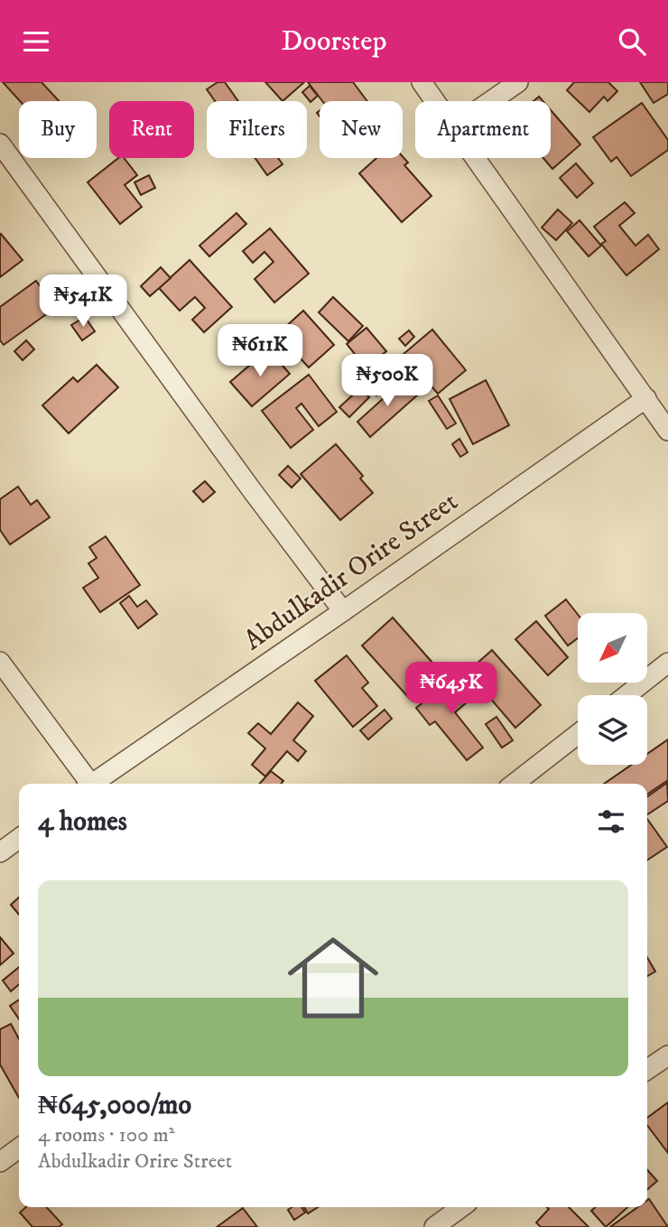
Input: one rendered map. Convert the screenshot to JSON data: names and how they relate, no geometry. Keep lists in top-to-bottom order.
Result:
{
  "streets": {
    "street": ["Abdulkadir Orire Street"]
  },
  "north": "bottom left",
  "page": {
    "header": "Doorstep",
    "chip": [
      "Buy",
      "Rent",
      "Filters",
      "New",
      "Apartment"
    ],
    "price": [
      "₦541K",
      "₦611K",
      "₦500K",
      "₦645K"
    ],
    "heading": "4 homes",
    "list": [
      {
        "name": "₦645,000/mo",
        "note": "4 rooms · 100 m² · Abdulkadir Orire Street"
      }
    ]
  }
}
